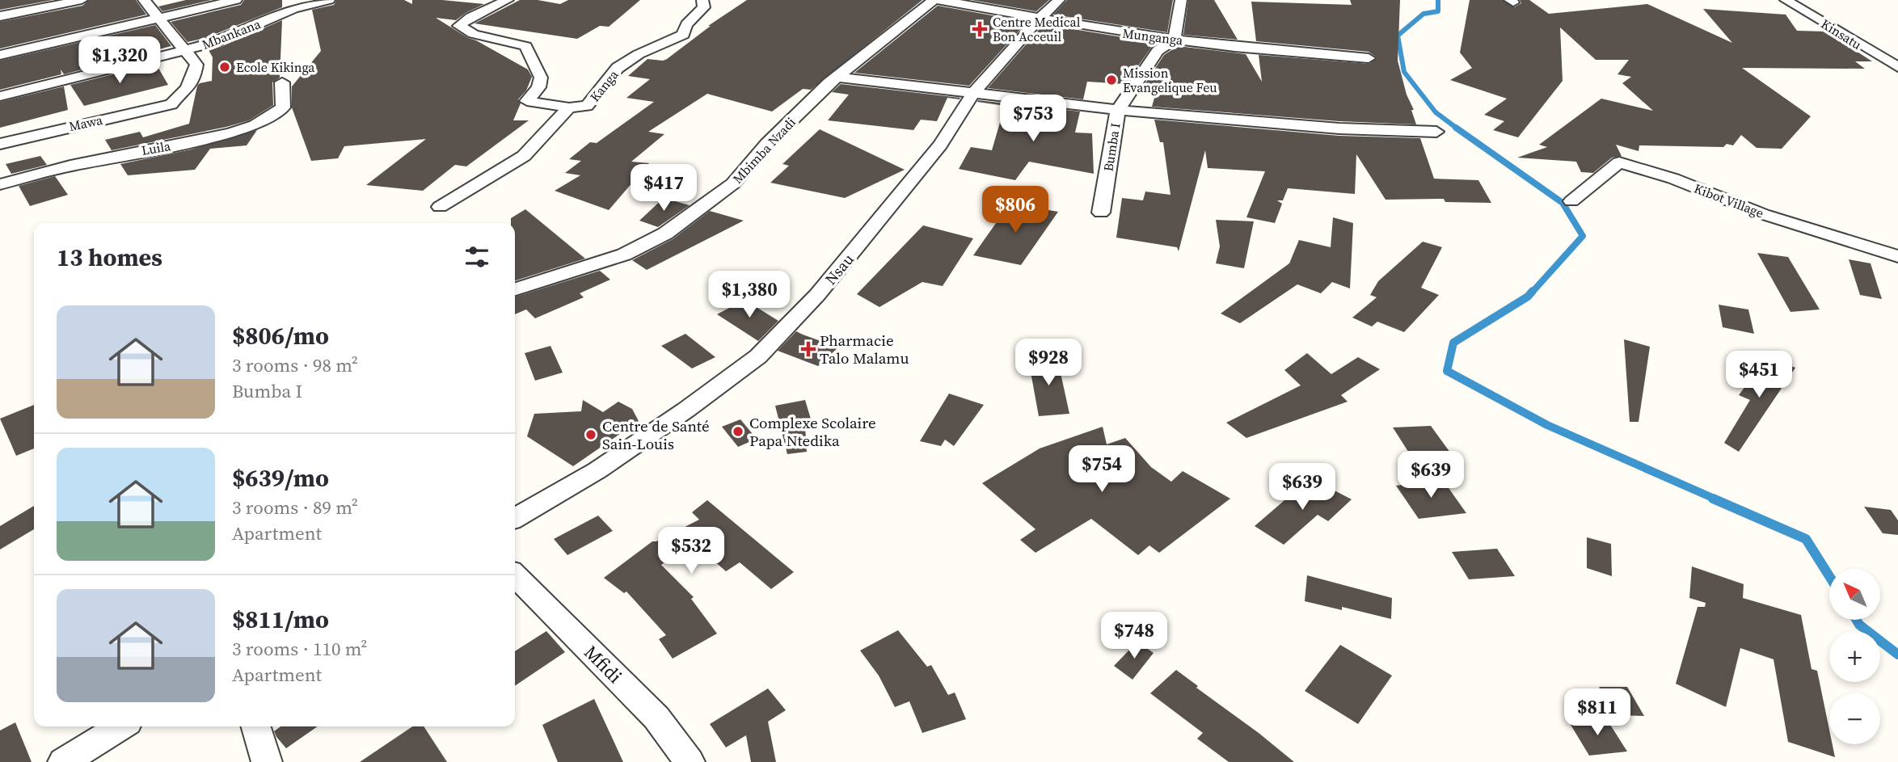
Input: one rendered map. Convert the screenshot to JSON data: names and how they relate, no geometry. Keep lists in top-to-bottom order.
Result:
{
  "streets": {
    "street": [
      "Mbankana",
      "Kinsatu",
      "Munganga",
      "Kanga",
      "Mawa",
      "Bumba I",
      "Luila",
      "Mbimba Nzadi",
      "Kibot Village",
      "Nsau",
      "Mfidi"
    ]
  },
  "crossings": [
    ["Mbankana", "Mawa"],
    ["Munganga", "Bumba I"],
    ["Munganga", "Nsau"]
  ],
  "places": {
    "health": ["Centre Medical Bon Acceuil", "Pharmacie Talo Malamu"],
    "other": [
      "Ecole Kikinga",
      "Mission Evangelique Feu",
      "Complexe Scolaire Papa Ntedika",
      "Centre de Santé Sain-Louis"
    ]
  },
  "north": "top left",
  "page": {
    "price": [
      "$1,320",
      "$753",
      "$417",
      "$806",
      "$1,380",
      "$928",
      "$451",
      "$754",
      "$639",
      "$639",
      "$532",
      "$748",
      "$811"
    ],
    "heading": "13 homes",
    "list": [
      {
        "name": "$806/mo",
        "note": "3 rooms · 98 m² · Bumba I"
      },
      {
        "name": "$639/mo",
        "note": "3 rooms · 89 m² · Apartment"
      },
      {
        "name": "$811/mo",
        "note": "3 rooms · 110 m² · Apartment"
      }
    ],
    "map_buttons": ["+", "−"]
  }
}
